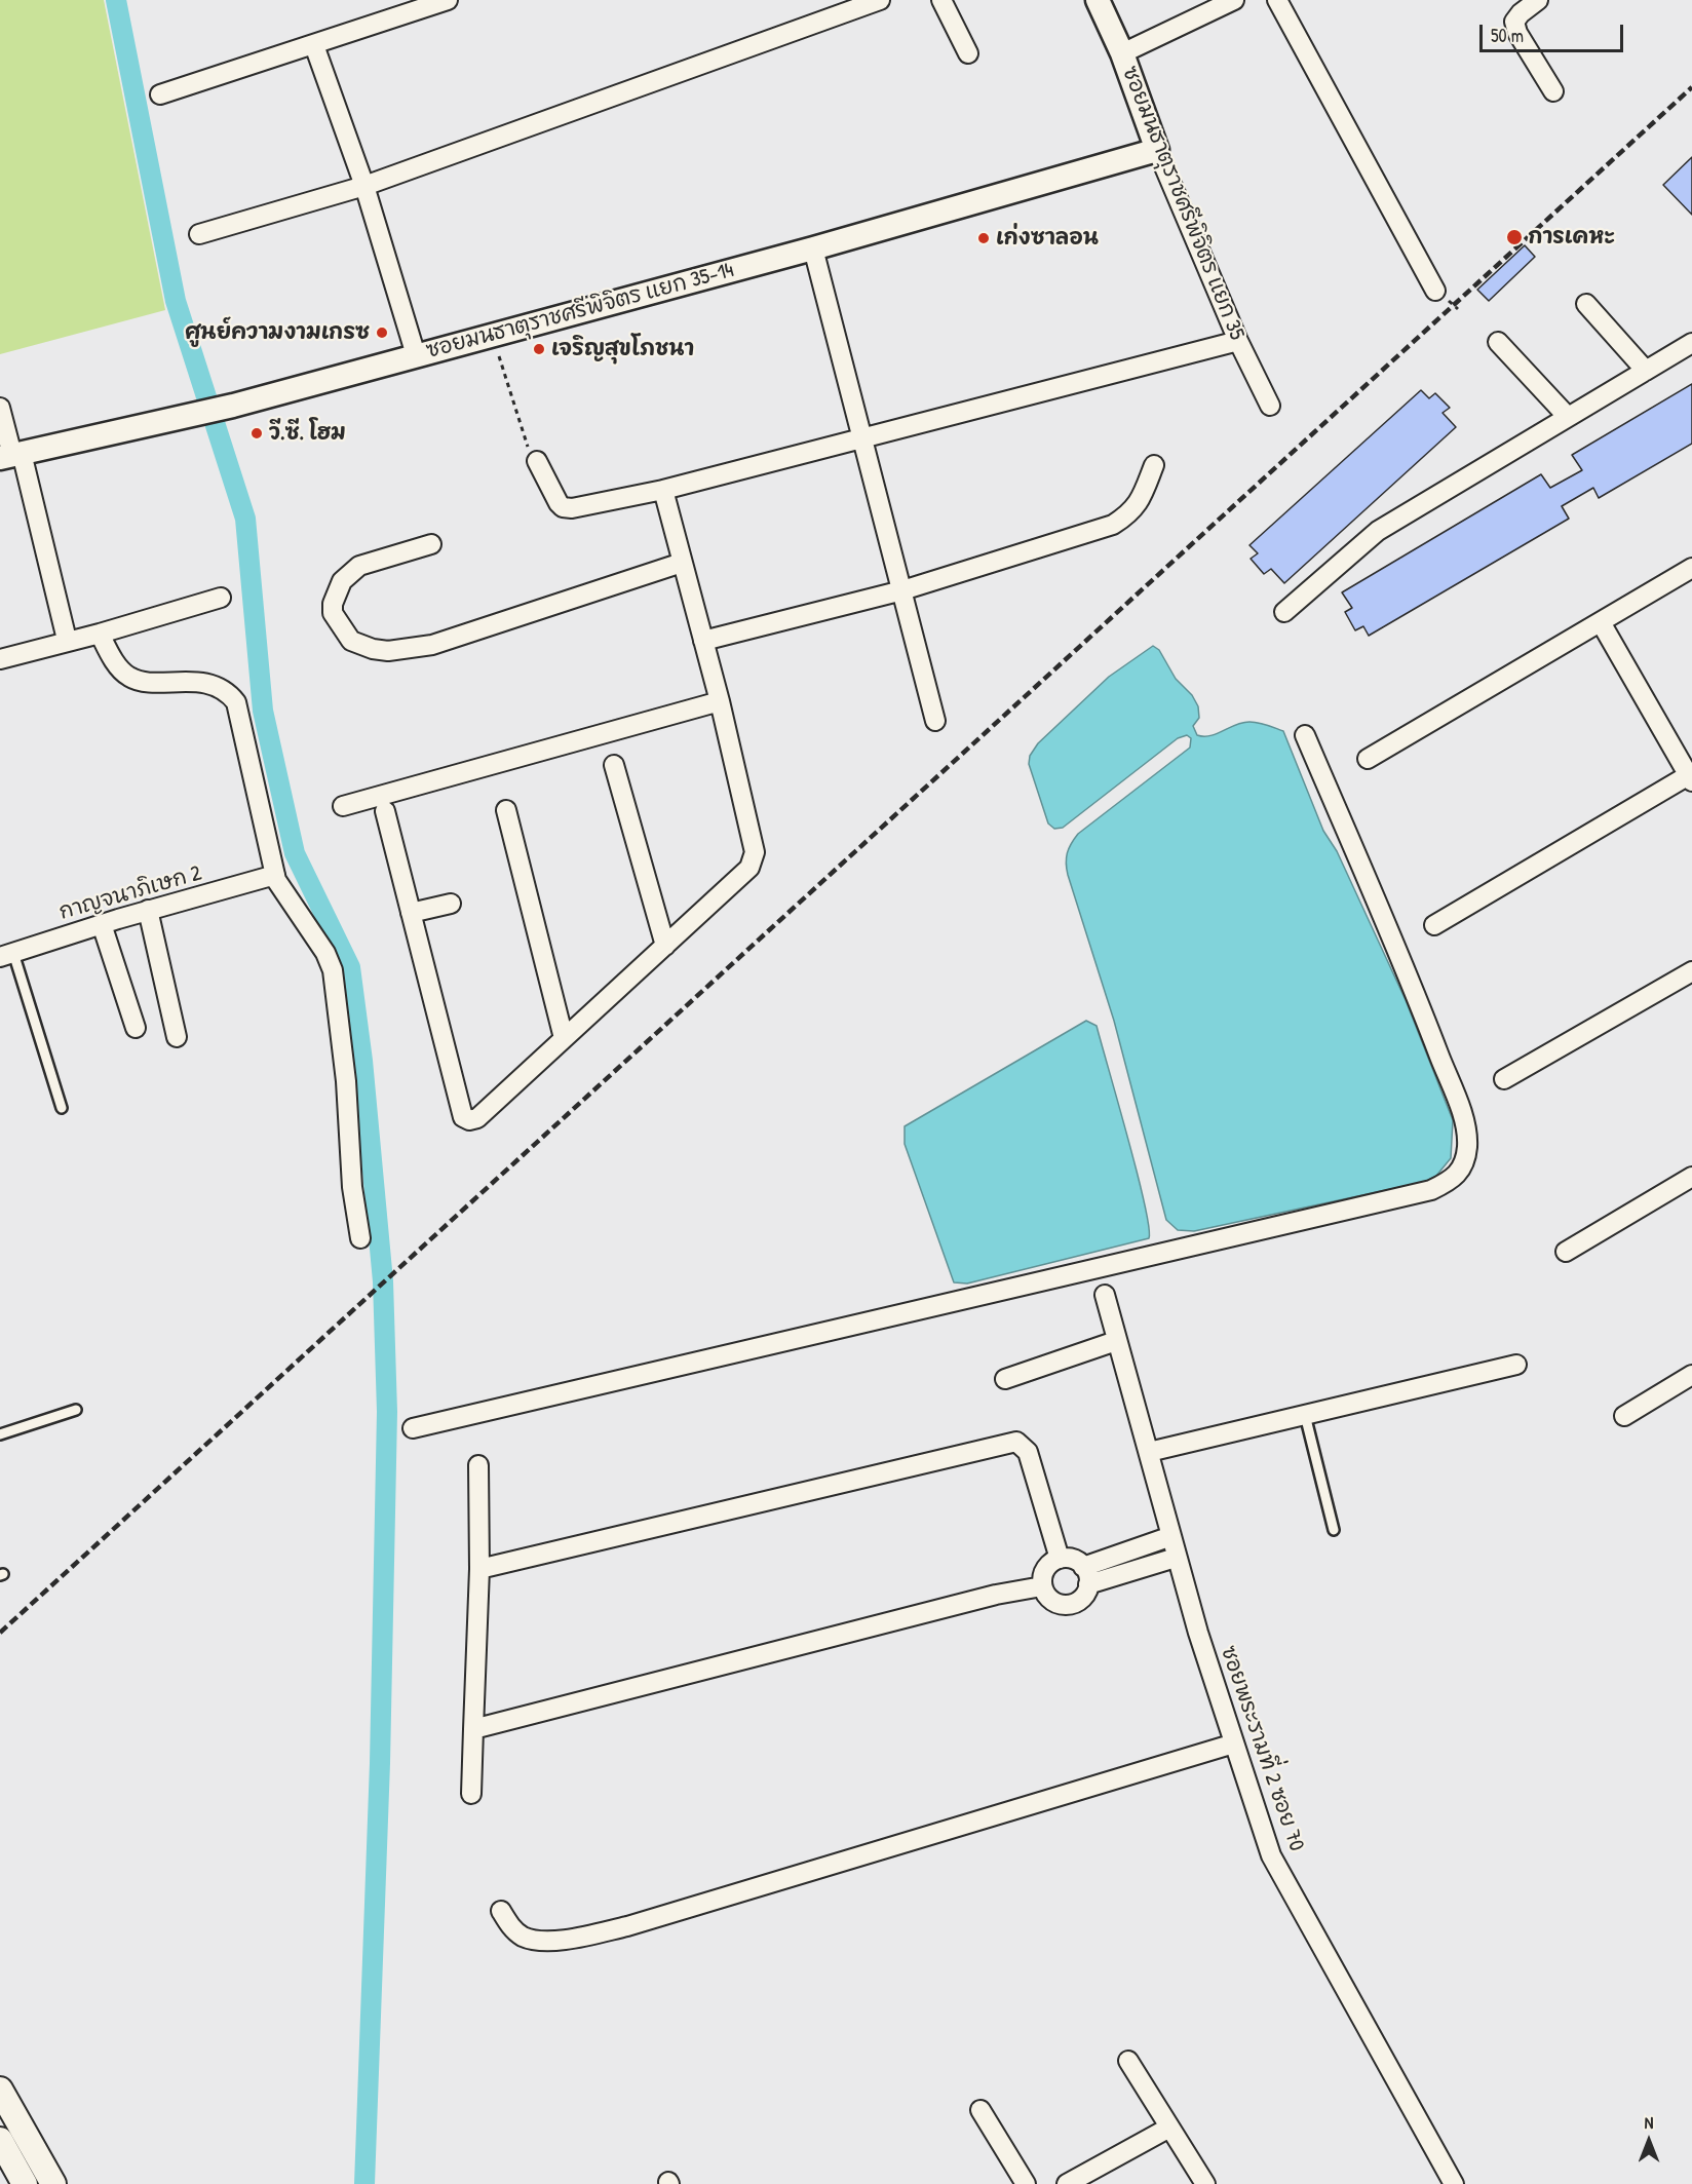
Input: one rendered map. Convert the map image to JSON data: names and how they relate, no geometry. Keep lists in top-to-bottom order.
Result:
{
  "streets": {
    "street": [
      "ซอยมนธาตุราชศรีพิจิตร แยก 35",
      "ซอยมนธาตุราชศรีพิจิตร แยก 35-14",
      "กาญจนาภิเษก 2",
      "ซอยพระรามที่ 2 ซอย 70"
    ]
  },
  "crossings": [
    ["ซอยมนธาตุราชศรีพิจิตร แยก 35", "ซอยมนธาตุราชศรีพิจิตร แยก 35-14"]
  ],
  "places": [
    "การเคหะ",
    "เก่งซาลอน",
    "ศูนย์ความงามเกรซ",
    "เจริญสุขโภชนา",
    "วี.ซี. โฮม"
  ],
  "scale_bar": "50 m",
  "north": "top"
}
